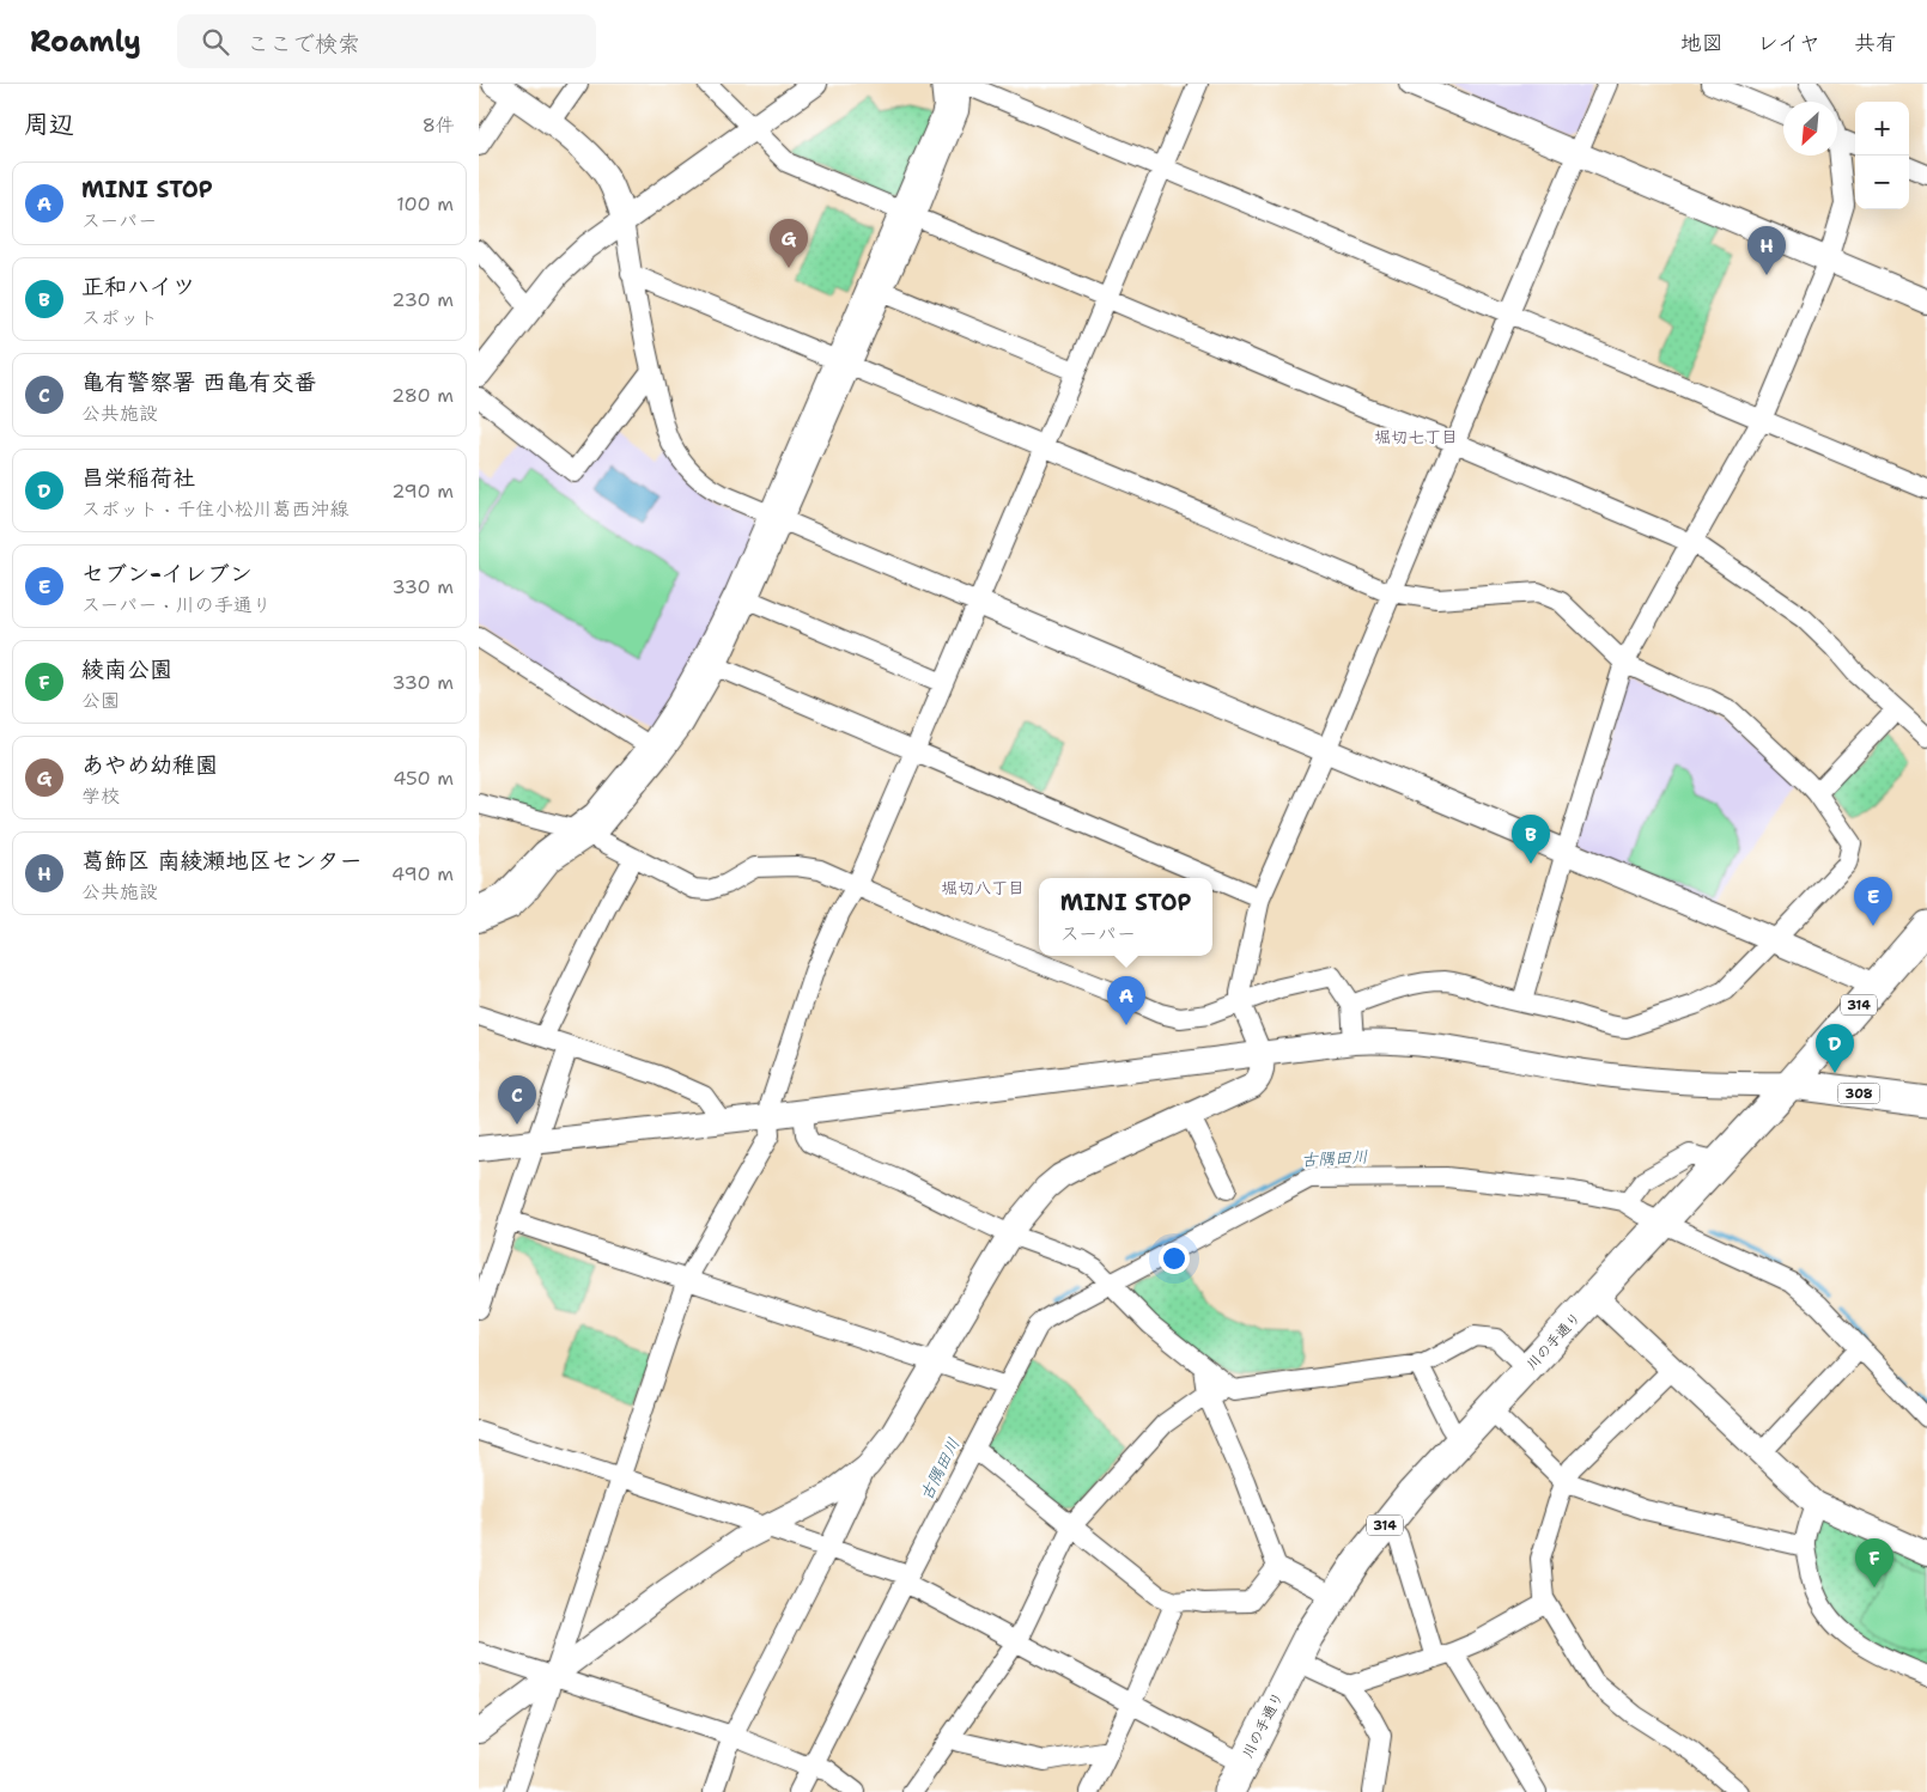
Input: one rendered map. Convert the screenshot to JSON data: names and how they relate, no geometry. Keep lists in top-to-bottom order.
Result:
{
  "streets": {
    "main road": ["314", "308", "川の手通り"]
  },
  "crossings": [
    ["308", "川の手通り"]
  ],
  "districts": ["堀切七丁目", "堀切八丁目"],
  "water": ["古隅田川"],
  "north": "bottom left",
  "page": {
    "header": "Roamly",
    "search": "ここで検索",
    "nav": ["地図", "レイヤ", "共有"],
    "heading": ["周辺", "8件"],
    "map_buttons": ["+", "−"],
    "list": [
      {
        "mark": "A",
        "name": "MINI STOP",
        "note": "スーパー",
        "value": "100 m"
      },
      {
        "mark": "B",
        "name": "正和ハイツ",
        "note": "スポット",
        "value": "230 m"
      },
      {
        "mark": "C",
        "name": "亀有警察署 西亀有交番",
        "note": "公共施設",
        "value": "280 m"
      },
      {
        "mark": "D",
        "name": "昌栄稲荷社",
        "note": "スポット · 千住小松川葛西沖線",
        "value": "290 m"
      },
      {
        "mark": "E",
        "name": "セブン-イレブン",
        "note": "スーパー · 川の手通り",
        "value": "330 m"
      },
      {
        "mark": "F",
        "name": "綾南公園",
        "note": "公園",
        "value": "330 m"
      },
      {
        "mark": "G",
        "name": "あやめ幼稚園",
        "note": "学校",
        "value": "450 m"
      },
      {
        "mark": "H",
        "name": "葛飾区 南綾瀬地区センター",
        "note": "公共施設",
        "value": "490 m"
      }
    ],
    "pins": [
      "G",
      "H",
      "B",
      "E",
      "A",
      "D",
      "C",
      "F"
    ],
    "popup": ["MINI STOP", "スーパー"]
  }
}
